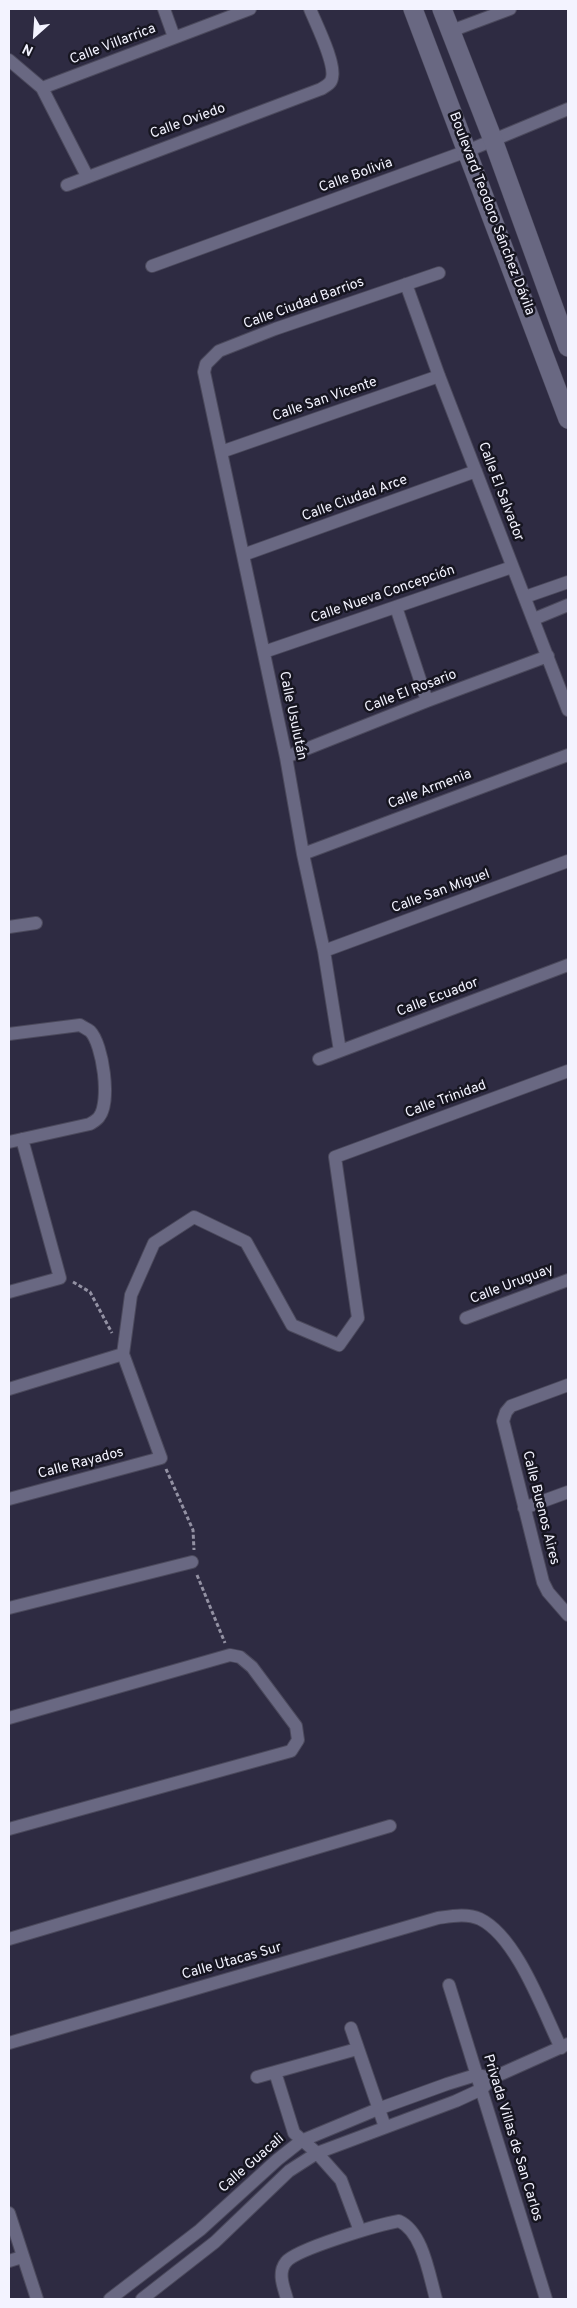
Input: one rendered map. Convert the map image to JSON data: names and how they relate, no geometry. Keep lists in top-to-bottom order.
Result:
{
  "streets": {
    "street": [
      "Calle Villarrica",
      "Calle Oviedo",
      "Calle Bolivia",
      "Boulevard Teodoro Sánchez Dávila",
      "Calle Ciudad Barrios",
      "Calle San Vicente",
      "Calle El Salvador",
      "Calle Ciudad Arce",
      "Calle Nueva Concepción",
      "Calle El Rosario",
      "Calle Usulután",
      "Calle Armenia",
      "Calle San Miguel",
      "Calle Ecuador",
      "Calle Trinidad",
      "Calle Uruguay",
      "Calle Rayados",
      "Calle Buenos Aires",
      "Calle Utacas Sur",
      "Privada Villas de San Carlos",
      "Calle Guacali"
    ]
  },
  "crossings": [
    ["Calle Bolivia", "Boulevard Teodoro Sánchez Dávila"],
    ["Calle Ciudad Barrios", "Calle El Salvador"],
    ["Calle Ciudad Barrios", "Calle Usulután"],
    ["Calle San Vicente", "Calle El Salvador"],
    ["Calle San Vicente", "Calle Usulután"],
    ["Calle El Salvador", "Calle Ciudad Arce"],
    ["Calle El Salvador", "Calle Nueva Concepción"],
    ["Calle El Salvador", "Calle El Rosario"],
    ["Calle Ciudad Arce", "Calle Usulután"],
    ["Calle Nueva Concepción", "Calle Usulután"],
    ["Calle El Rosario", "Calle Usulután"],
    ["Calle Usulután", "Calle Armenia"],
    ["Calle Usulután", "Calle San Miguel"],
    ["Calle Usulután", "Calle Ecuador"],
    ["Calle Trinidad", "Calle Rayados"],
    ["Privada Villas de San Carlos", "Calle Guacali"]
  ],
  "north": "bottom left"
}
